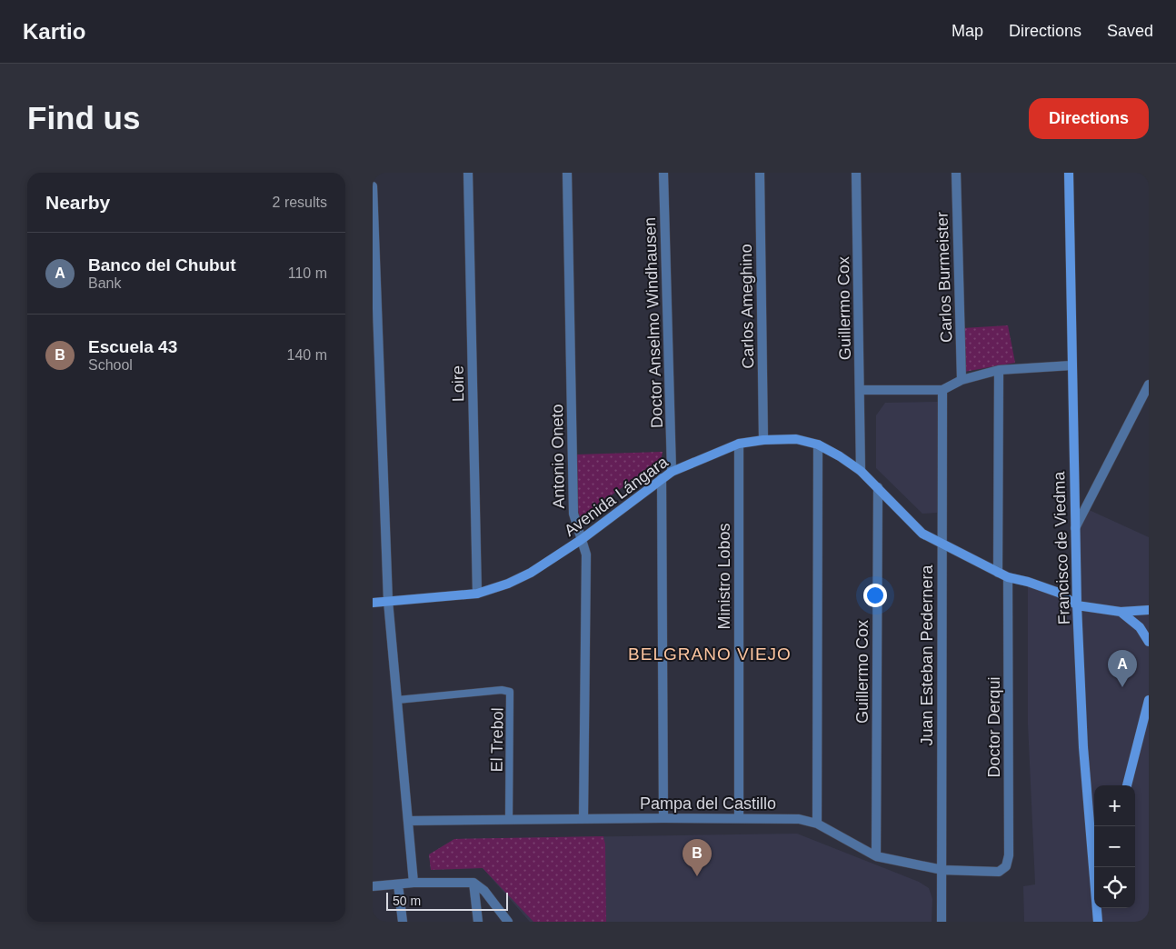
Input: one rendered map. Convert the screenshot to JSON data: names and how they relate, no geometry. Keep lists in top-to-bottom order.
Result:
{
  "streets": {
    "street": [
      "Carlos Burmeister",
      "Carlos Ameghino",
      "Guillermo Cox",
      "Doctor Anselmo Windhausen",
      "Loire",
      "Antonio Oneto",
      "Avenida Lángara",
      "Francisco de Viedma",
      "Ministro Lobos",
      "Juan Esteban Pedernera",
      "Doctor Derqui",
      "Pampa del Castillo"
    ],
    "lane": ["El Trebol"]
  },
  "crossings": [
    ["Carlos Ameghino", "Avenida Lángara"],
    ["Guillermo Cox", "Avenida Lángara"],
    ["Guillermo Cox", "Pampa del Castillo"],
    ["Doctor Anselmo Windhausen", "Avenida Lángara"],
    ["Loire", "Avenida Lángara"],
    ["Antonio Oneto", "Avenida Lángara"],
    ["Antonio Oneto", "Pampa del Castillo"],
    ["Avenida Lángara", "Francisco de Viedma"],
    ["Avenida Lángara", "Ministro Lobos"],
    ["Avenida Lángara", "Juan Esteban Pedernera"],
    ["Avenida Lángara", "Doctor Derqui"],
    ["Ministro Lobos", "Pampa del Castillo"],
    ["Juan Esteban Pedernera", "Pampa del Castillo"],
    ["Doctor Derqui", "Pampa del Castillo"],
    ["El Trebol", "Pampa del Castillo"]
  ],
  "districts": ["BELGRANO VIEJO"],
  "scale_bar": "50 m",
  "page": {
    "header": "Kartio",
    "nav": ["Map", "Directions", "Saved"],
    "buttons": "Directions",
    "title": "Find us",
    "heading": ["Nearby", "2 results"],
    "list": [
      {
        "mark": "A",
        "name": "Banco del Chubut",
        "note": "Bank",
        "value": "110 m"
      },
      {
        "mark": "B",
        "name": "Escuela 43",
        "note": "School",
        "value": "140 m"
      }
    ],
    "pins": ["A", "B"],
    "map_buttons": ["+", "−"],
    "scale": "50 m"
  }
}
